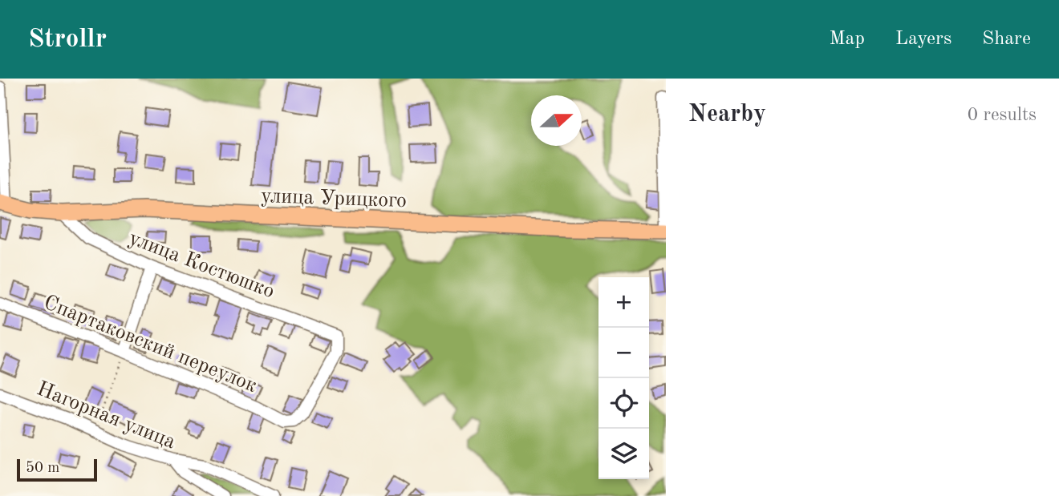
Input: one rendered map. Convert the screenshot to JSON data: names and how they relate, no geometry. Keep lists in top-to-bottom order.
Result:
{
  "streets": {
    "main road": ["улица Урицкого"],
    "street": ["улица Костюшко", "Спартаковский переулок", "Нагорная улица"]
  },
  "crossings": [
    ["улица Урицкого", "улица Костюшко"],
    ["улица Костюшко", "Спартаковский переулок"]
  ],
  "scale_bar": "50 m",
  "north": "right",
  "page": {
    "header": "Strollr",
    "nav": ["Map", "Layers", "Share"],
    "heading": ["Nearby", "0 results"],
    "map_buttons": ["+", "−"],
    "scale": "50 m"
  }
}
